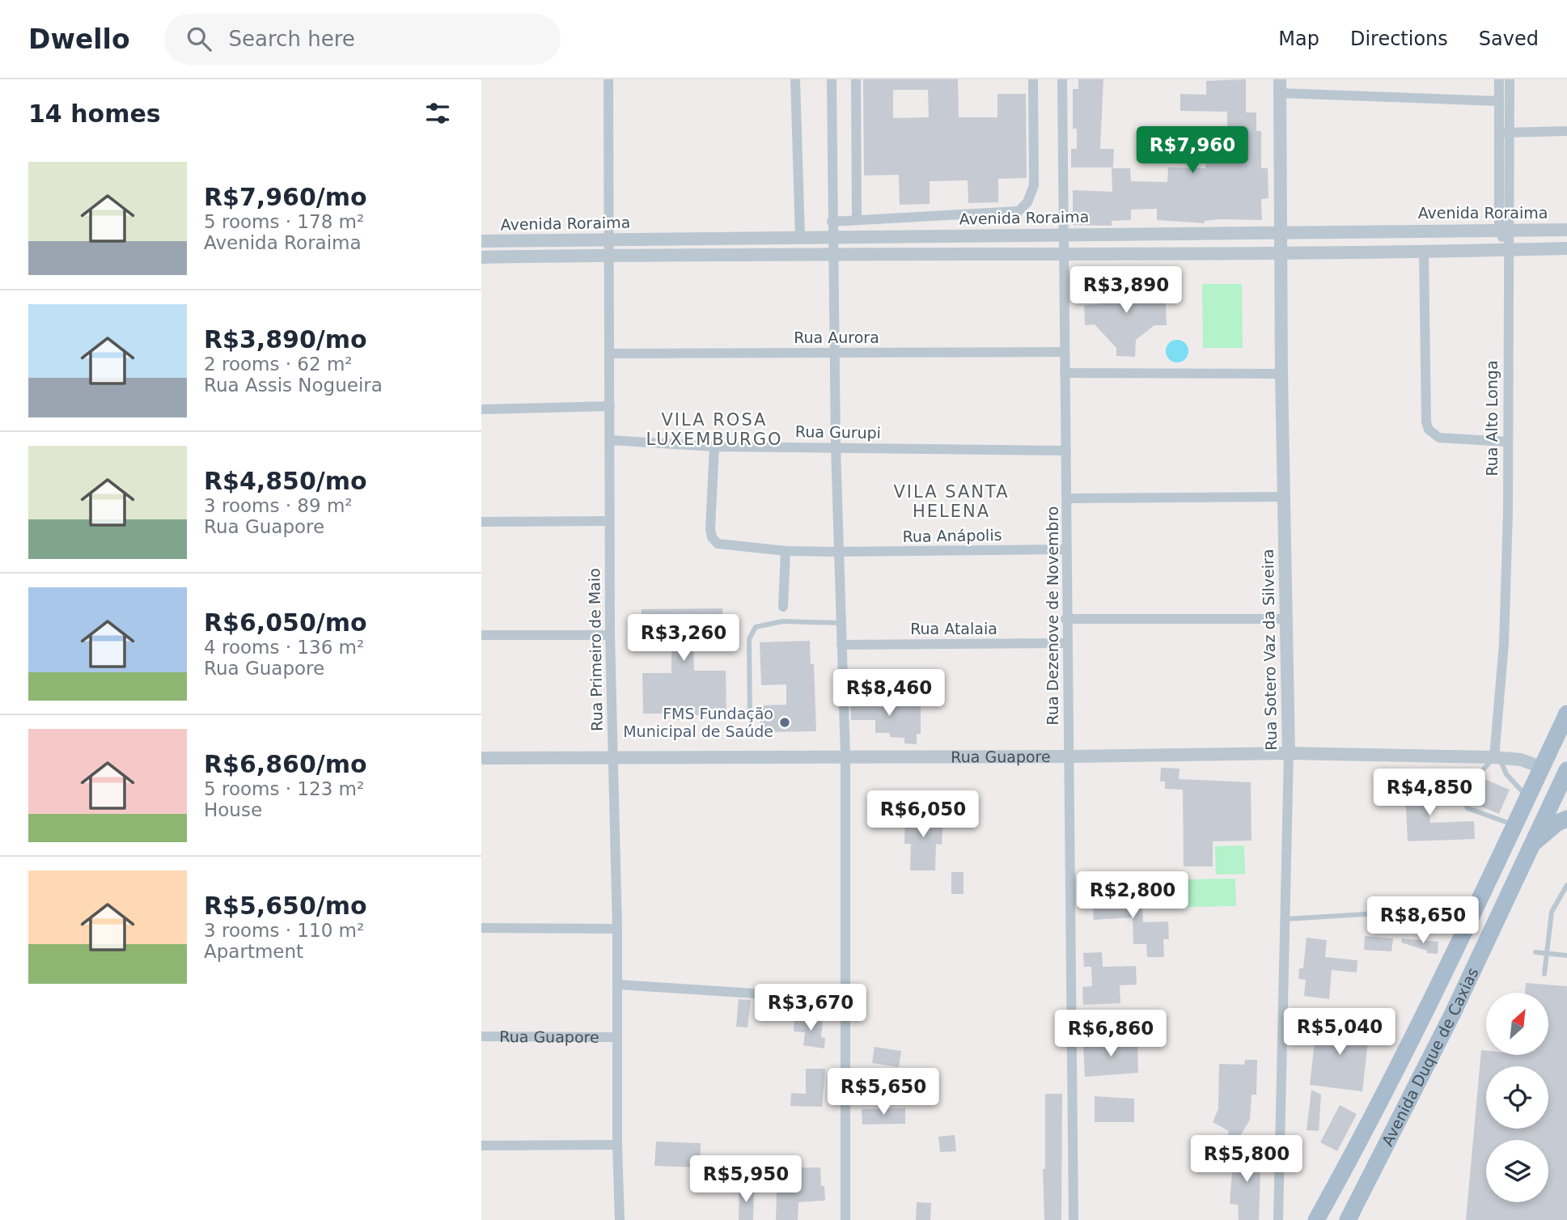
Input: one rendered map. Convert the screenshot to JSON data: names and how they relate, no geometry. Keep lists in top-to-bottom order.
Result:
{
  "streets": {
    "main road": ["Rua Guapore", "Avenida Duque de Caxias"],
    "street": [
      "Avenida Roraima",
      "Rua Aurora",
      "Rua Alto Longa",
      "Rua Gurupi",
      "Rua Anápolis",
      "Rua Dezenove de Novembro",
      "Rua Atalaia",
      "Rua Primeiro de Maio",
      "Rua Sotero Vaz da Silveira"
    ]
  },
  "crossings": [
    ["Avenida Roraima", "Rua Alto Longa"],
    ["Avenida Roraima", "Rua Dezenove de Novembro"],
    ["Avenida Roraima", "Rua Primeiro de Maio"],
    ["Avenida Roraima", "Rua Sotero Vaz da Silveira"],
    ["Rua Aurora", "Rua Dezenove de Novembro"],
    ["Rua Aurora", "Rua Primeiro de Maio"],
    ["Rua Alto Longa", "Rua Guapore"],
    ["Rua Gurupi", "Rua Anápolis"],
    ["Rua Gurupi", "Rua Dezenove de Novembro"],
    ["Rua Gurupi", "Rua Primeiro de Maio"],
    ["Rua Anápolis", "Rua Dezenove de Novembro"],
    ["Rua Dezenove de Novembro", "Rua Atalaia"],
    ["Rua Dezenove de Novembro", "Rua Guapore"],
    ["Rua Primeiro de Maio", "Rua Guapore"],
    ["Rua Sotero Vaz da Silveira", "Rua Guapore"],
    ["Rua Guapore", "Avenida Duque de Caxias"]
  ],
  "districts": ["VILA ROSA LUXEMBURGO", "VILA SANTA HELENA"],
  "places": ["FMS Fundação Municipal de Saúde"],
  "north": "top right",
  "page": {
    "header": "Dwello",
    "search": "Search here",
    "nav": ["Map", "Directions", "Saved"],
    "heading": "14 homes",
    "price": [
      "R$7,960",
      "R$3,890",
      "R$3,260",
      "R$8,460",
      "R$4,850",
      "R$6,050",
      "R$2,800",
      "R$8,650",
      "R$3,670",
      "R$5,040",
      "R$6,860",
      "R$5,650",
      "R$5,800",
      "R$5,950"
    ],
    "list": [
      {
        "name": "R$7,960/mo",
        "note": "5 rooms · 178 m² · Avenida Roraima"
      },
      {
        "name": "R$3,890/mo",
        "note": "2 rooms · 62 m² · Rua Assis Nogueira"
      },
      {
        "name": "R$4,850/mo",
        "note": "3 rooms · 89 m² · Rua Guapore"
      },
      {
        "name": "R$6,050/mo",
        "note": "4 rooms · 136 m² · Rua Guapore"
      },
      {
        "name": "R$6,860/mo",
        "note": "5 rooms · 123 m² · House"
      },
      {
        "name": "R$5,650/mo",
        "note": "3 rooms · 110 m² · Apartment"
      }
    ]
  }
}
